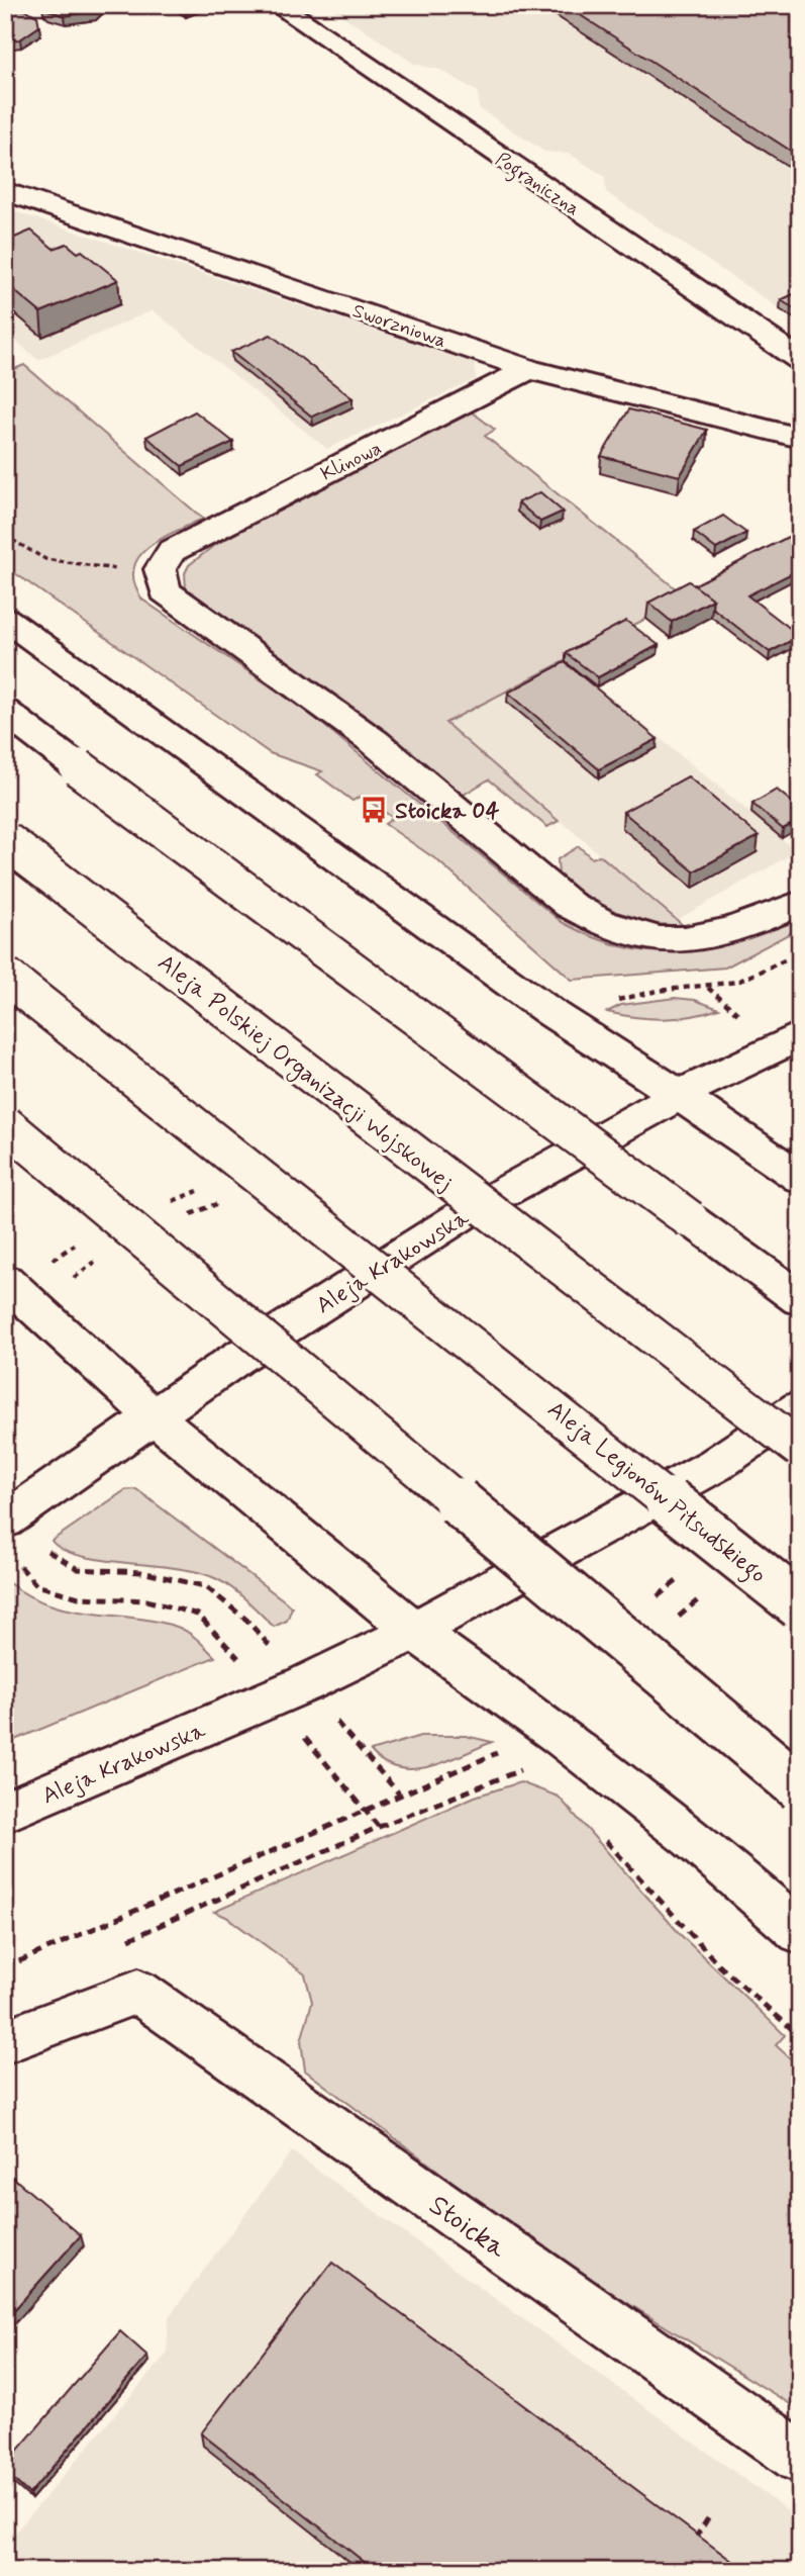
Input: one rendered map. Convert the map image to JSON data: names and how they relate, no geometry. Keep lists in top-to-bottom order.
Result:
{
  "streets": {
    "main road": [
      "Pograniczna",
      "Sworzniowa",
      "Klinowa",
      "Aleja Polskiej Organizacji Wojskowej",
      "Aleja Krakowska",
      "Aleja Legionów Piłsudskiego",
      "Stoicka"
    ]
  },
  "crossings": [
    ["Sworzniowa", "Klinowa"]
  ],
  "places": {
    "bus stop": ["Stoicka 04"]
  }
}
